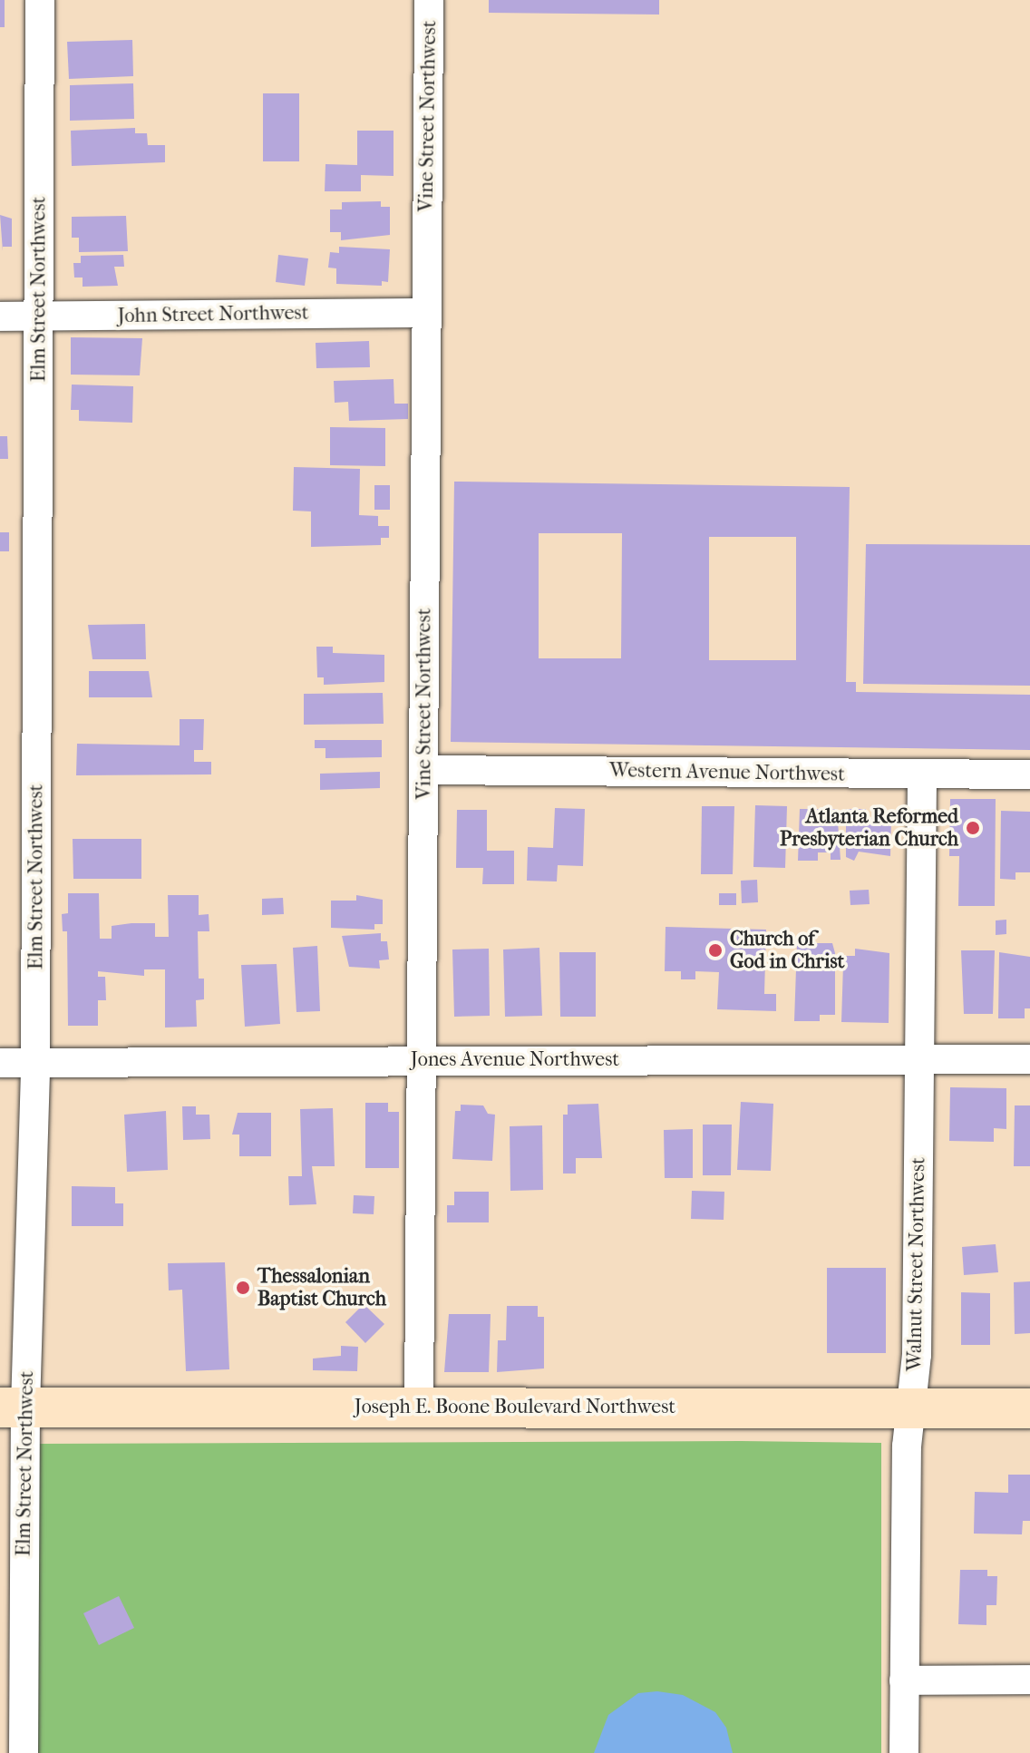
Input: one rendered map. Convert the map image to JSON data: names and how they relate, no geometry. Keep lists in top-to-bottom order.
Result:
{
  "streets": {
    "main road": ["Joseph E. Boone Boulevard Northwest"],
    "street": [
      "Vine Street Northwest",
      "Elm Street Northwest",
      "John Street Northwest",
      "Western Avenue Northwest",
      "Jones Avenue Northwest",
      "Walnut Street Northwest"
    ]
  },
  "crossings": [
    ["Vine Street Northwest", "John Street Northwest"],
    ["Vine Street Northwest", "Western Avenue Northwest"],
    ["Vine Street Northwest", "Jones Avenue Northwest"],
    ["Vine Street Northwest", "Joseph E. Boone Boulevard Northwest"],
    ["Elm Street Northwest", "John Street Northwest"],
    ["Elm Street Northwest", "Jones Avenue Northwest"],
    ["Elm Street Northwest", "Joseph E. Boone Boulevard Northwest"],
    ["Western Avenue Northwest", "Walnut Street Northwest"],
    ["Jones Avenue Northwest", "Walnut Street Northwest"],
    ["Walnut Street Northwest", "Joseph E. Boone Boulevard Northwest"]
  ],
  "places": ["Atlanta Reformed Presbyterian Church", "Church of God in Christ", "Thessalonian Baptist Church"]
}
